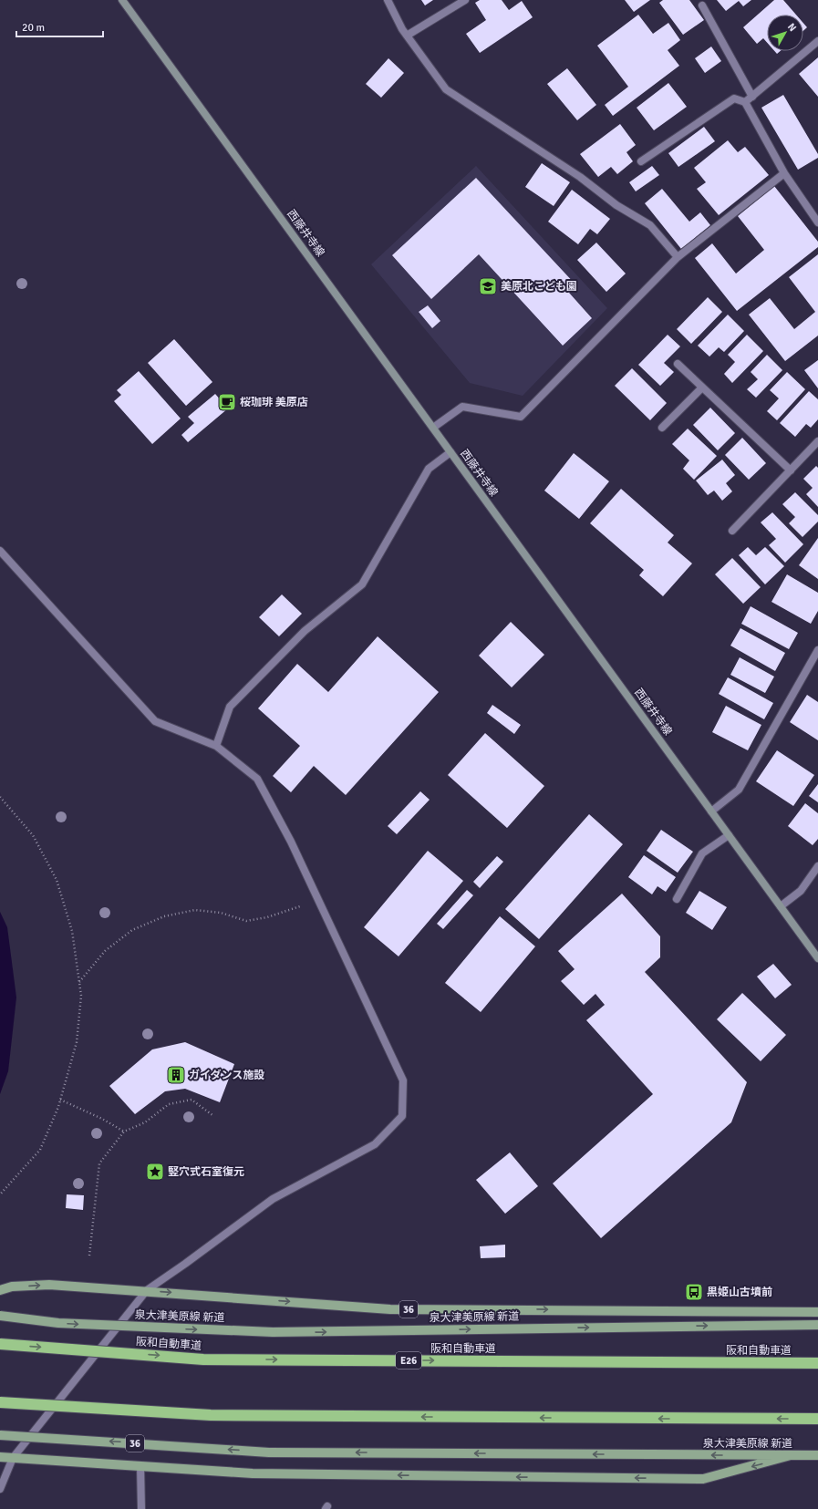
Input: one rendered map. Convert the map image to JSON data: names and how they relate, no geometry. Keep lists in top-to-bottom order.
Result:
{
  "streets": {
    "highway": ["阪和自動車道", "E26"],
    "main road": ["西藤井寺線", "36", "泉大津美原線 新道"]
  },
  "crossings": [
    ["36", "泉大津美原線 新道"]
  ],
  "places": {
    "school or university": ["美原北こども園"],
    "cafe": ["桜珈琲 美原店"],
    "building": ["ガイダンス施設"],
    "place": ["竪穴式石室復元"],
    "bus stop": ["黒姫山古墳前"]
  },
  "scale_bar": "20 m",
  "north": "top right"
}
